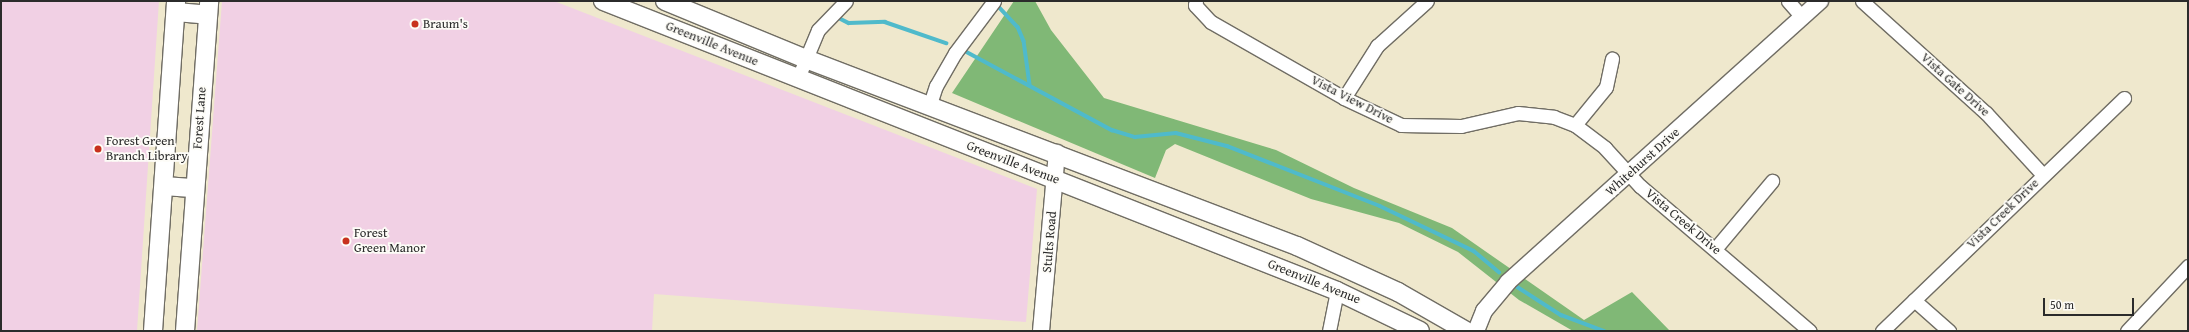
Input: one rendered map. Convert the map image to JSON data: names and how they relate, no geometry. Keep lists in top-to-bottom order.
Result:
{
  "streets": {
    "main road": ["Greenville Avenue", "Forest Lane"],
    "street": [
      "Vista Gate Drive",
      "Vista View Drive",
      "Whitehurst Drive",
      "Vista Creek Drive",
      "Stults Road"
    ]
  },
  "crossings": [
    ["Greenville Avenue", "Stults Road"],
    ["Vista Gate Drive", "Vista Creek Drive"],
    ["Vista View Drive", "Whitehurst Drive"],
    ["Vista View Drive", "Vista Creek Drive"],
    ["Whitehurst Drive", "Vista Creek Drive"]
  ],
  "places": ["Braum's", "Forest Green Branch Library", "Forest Green Manor"],
  "scale_bar": "50 m"
}
